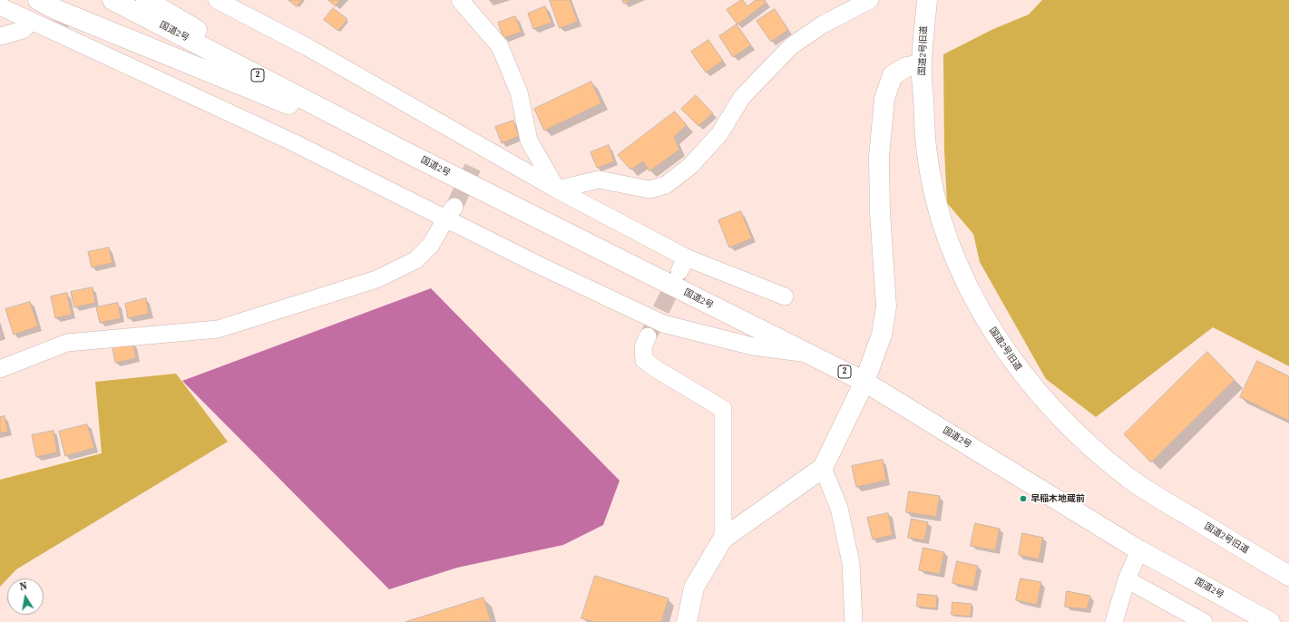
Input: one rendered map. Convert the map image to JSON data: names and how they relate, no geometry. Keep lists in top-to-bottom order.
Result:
{
  "streets": {
    "main road": ["国道2号", "国道2号旧道", "2"]
  },
  "places": ["早稲木地蔵前"],
  "north": "top"
}
